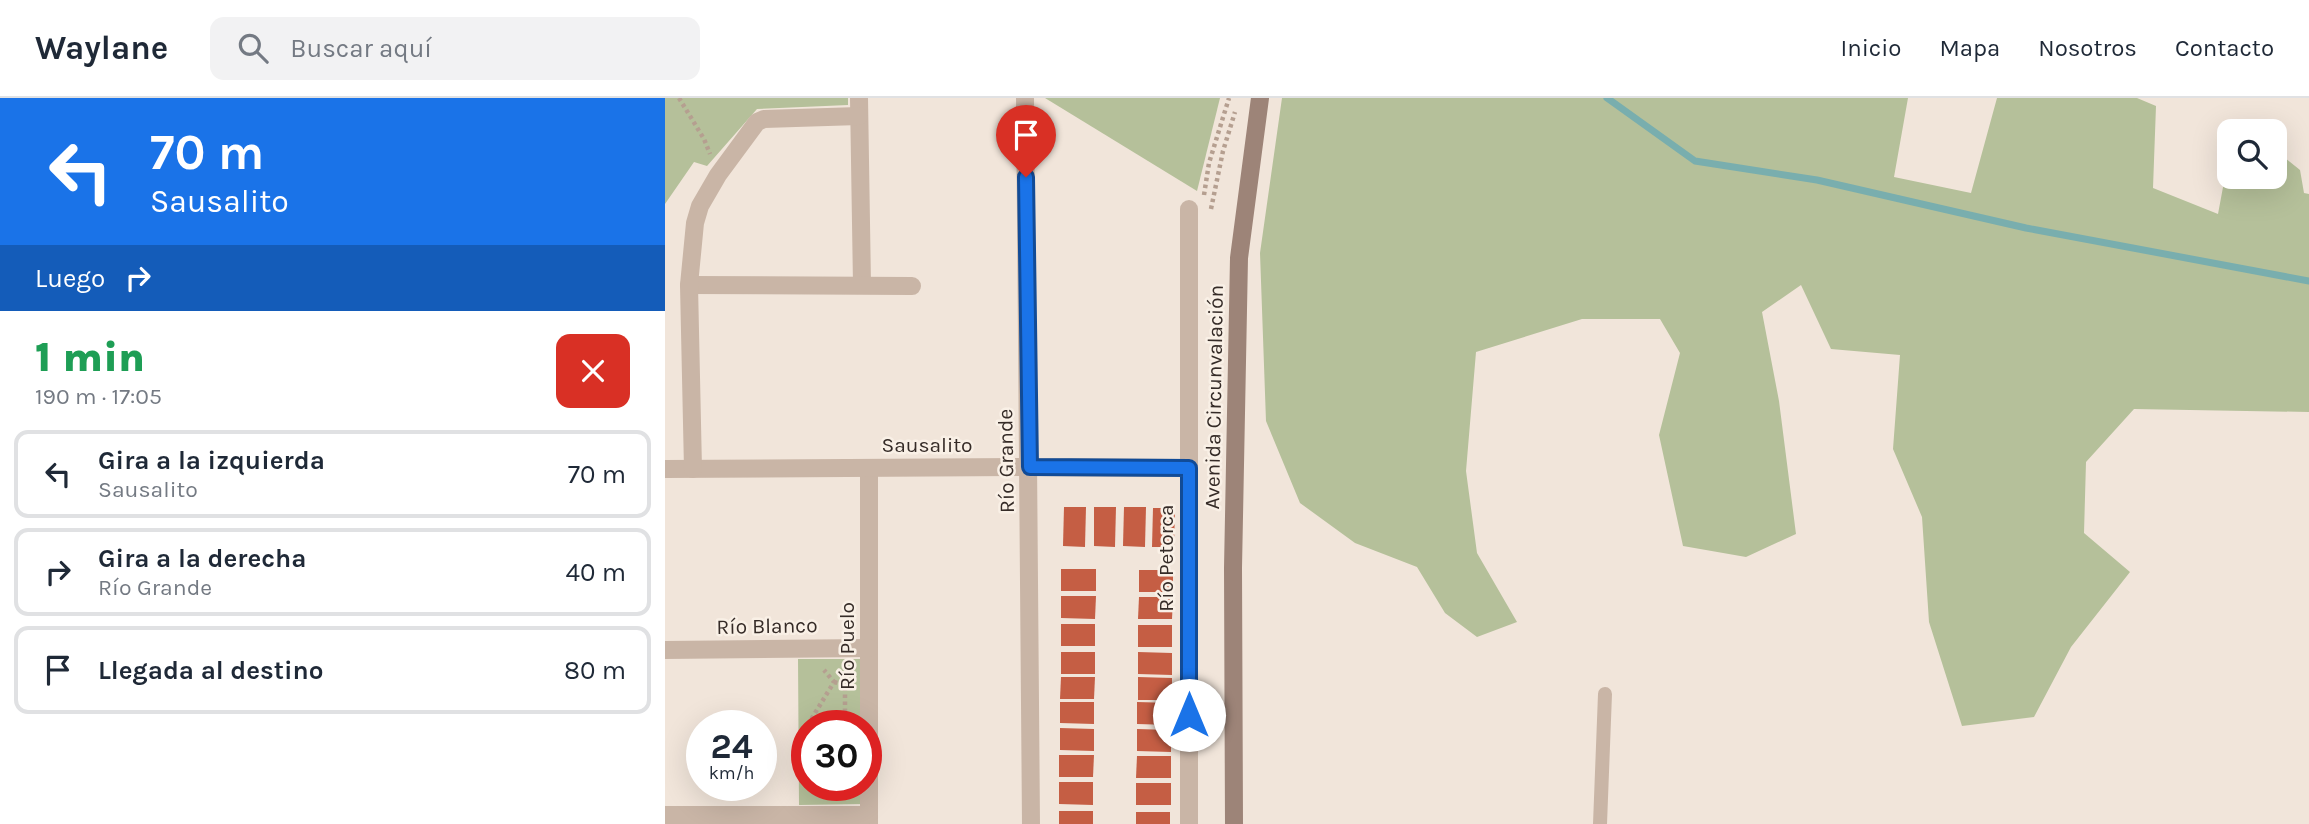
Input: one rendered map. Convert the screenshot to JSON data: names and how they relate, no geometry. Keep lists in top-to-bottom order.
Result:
{
  "streets": {
    "main road": ["Avenida Circunvalación"],
    "street": [
      "Sausalito",
      "Río Grande",
      "Río Petorca",
      "Río Blanco",
      "Río Puelo"
    ]
  },
  "crossings": [
    ["Sausalito", "Río Grande"],
    ["Sausalito", "Río Petorca"],
    ["Sausalito", "Río Puelo"],
    ["Río Blanco", "Río Puelo"]
  ],
  "page": {
    "header": "Waylane",
    "search": "Buscar aquí",
    "nav": [
      "Inicio",
      "Mapa",
      "Nosotros",
      "Contacto"
    ],
    "turn": ["70 m", "Sausalito"],
    "then": "Luego",
    "heading": ["1 min", "190 m · 17:05"],
    "list": [
      {
        "name": "Gira a la izquierda",
        "note": "Sausalito",
        "value": "70 m"
      },
      {
        "name": "Gira a la derecha",
        "note": "Río Grande",
        "value": "40 m"
      },
      {
        "name": "Llegada al destino",
        "value": "80 m"
      }
    ],
    "speed": "24 km/h",
    "limit": "30"
  }
}
